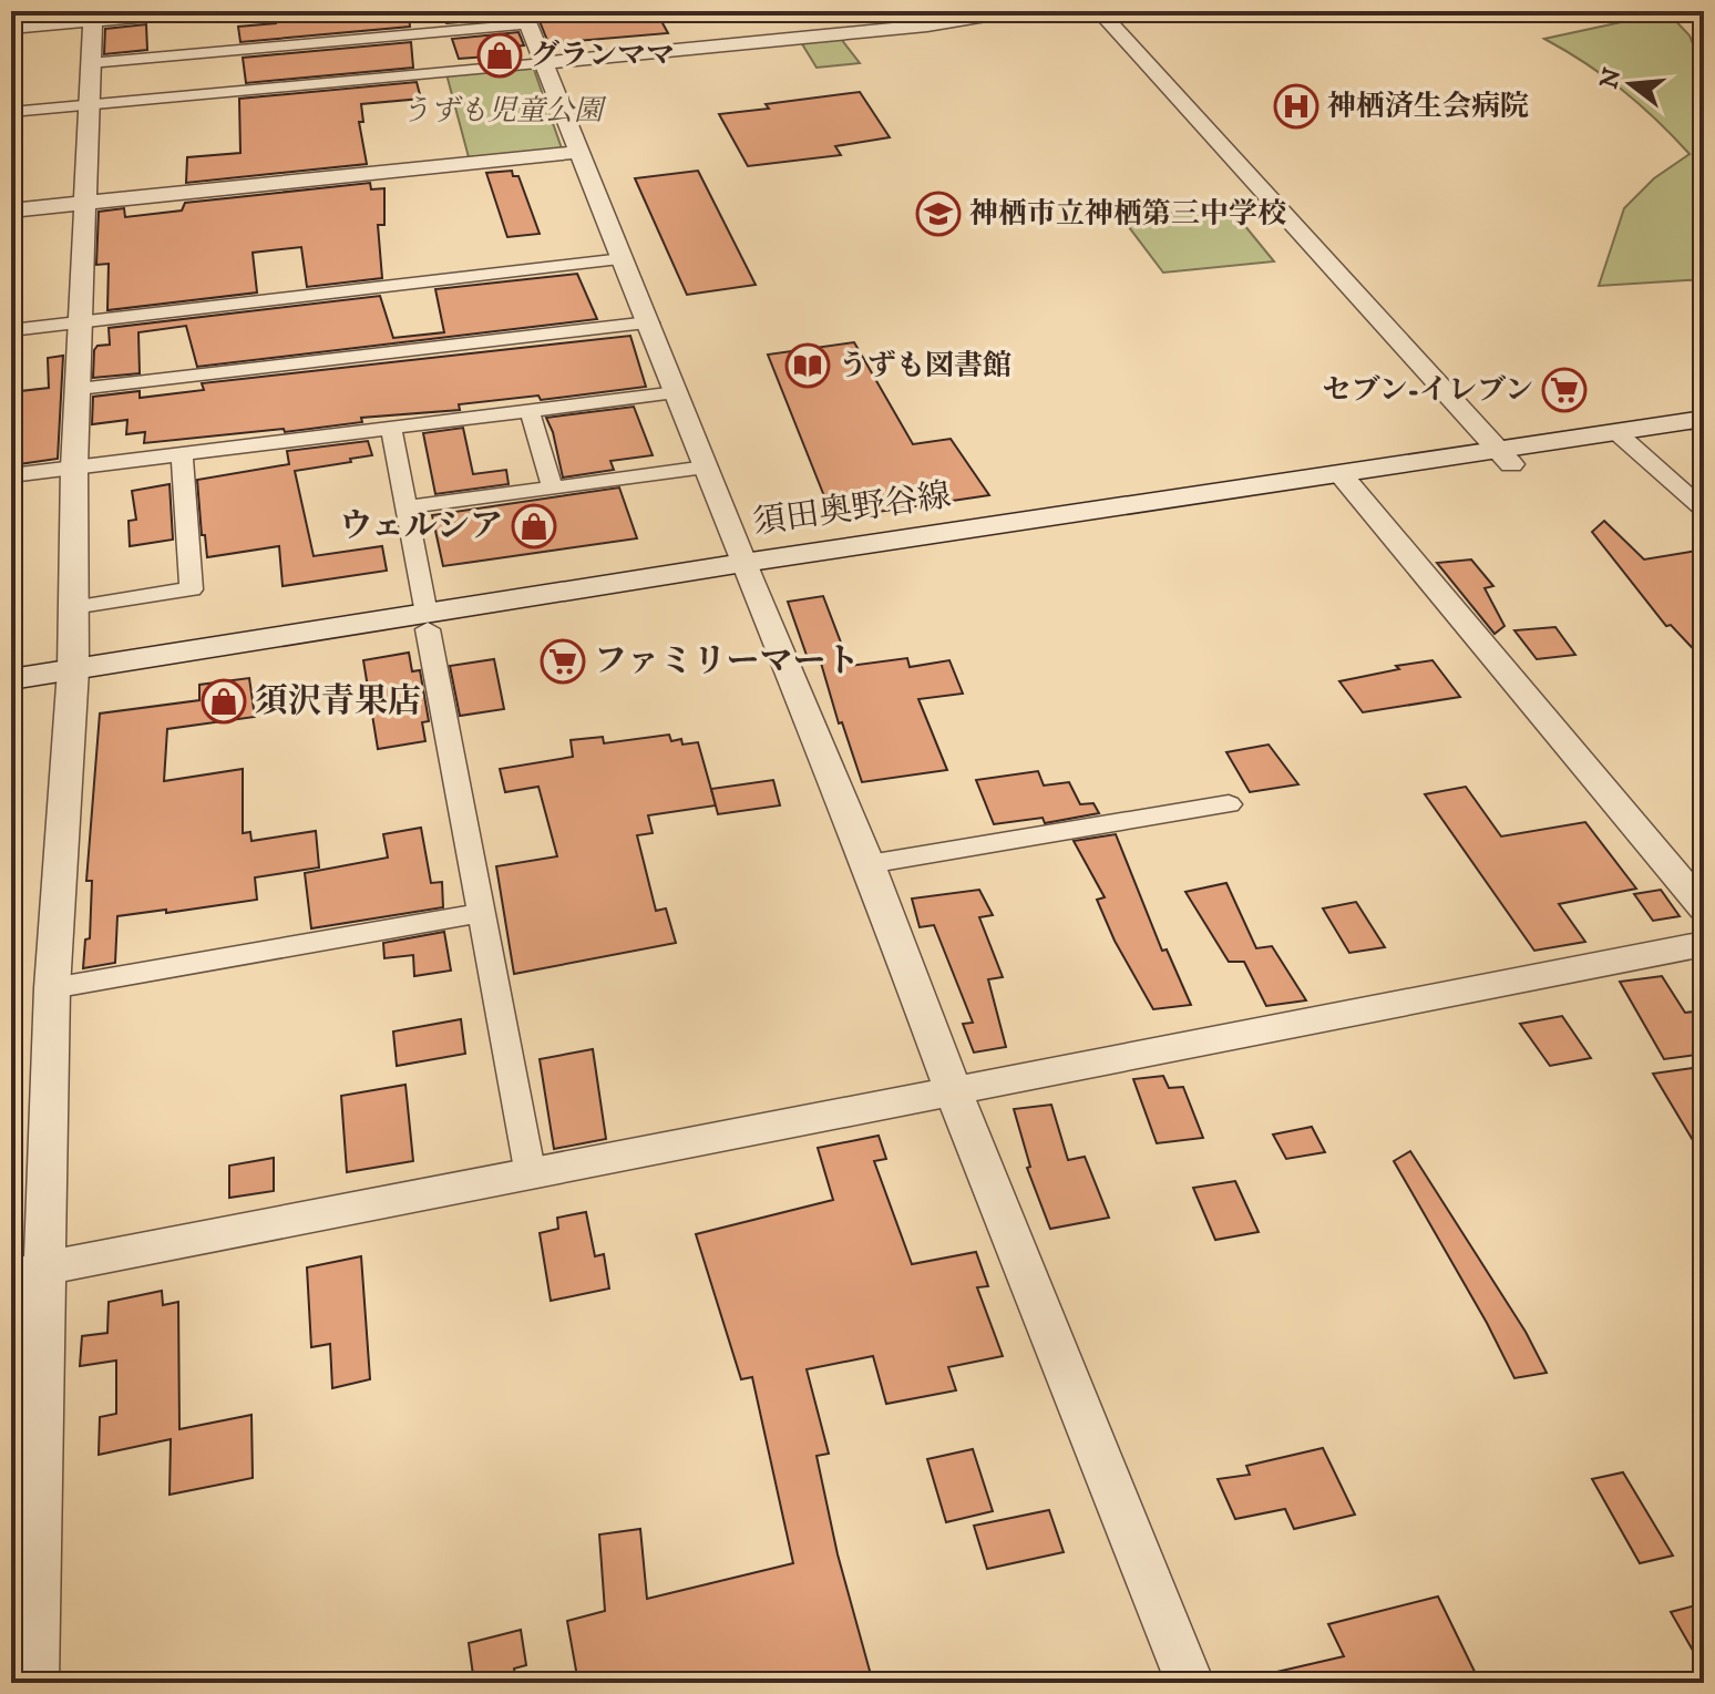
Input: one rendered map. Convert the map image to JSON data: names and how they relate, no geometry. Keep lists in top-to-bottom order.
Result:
{
  "streets": {
    "main road": ["須田奥野谷線"]
  },
  "parks": ["うずも児童公園"],
  "places": {
    "shop": ["グランママ", "ウェルシア", "須沢青果店"],
    "hospital": ["神栖済生会病院"],
    "school or university": ["神栖市立神栖第三中学校"],
    "library": ["うずも図書館"],
    "supermarket": ["セブン-イレブン", "ファミリーマート"]
  },
  "north": "left"
}
